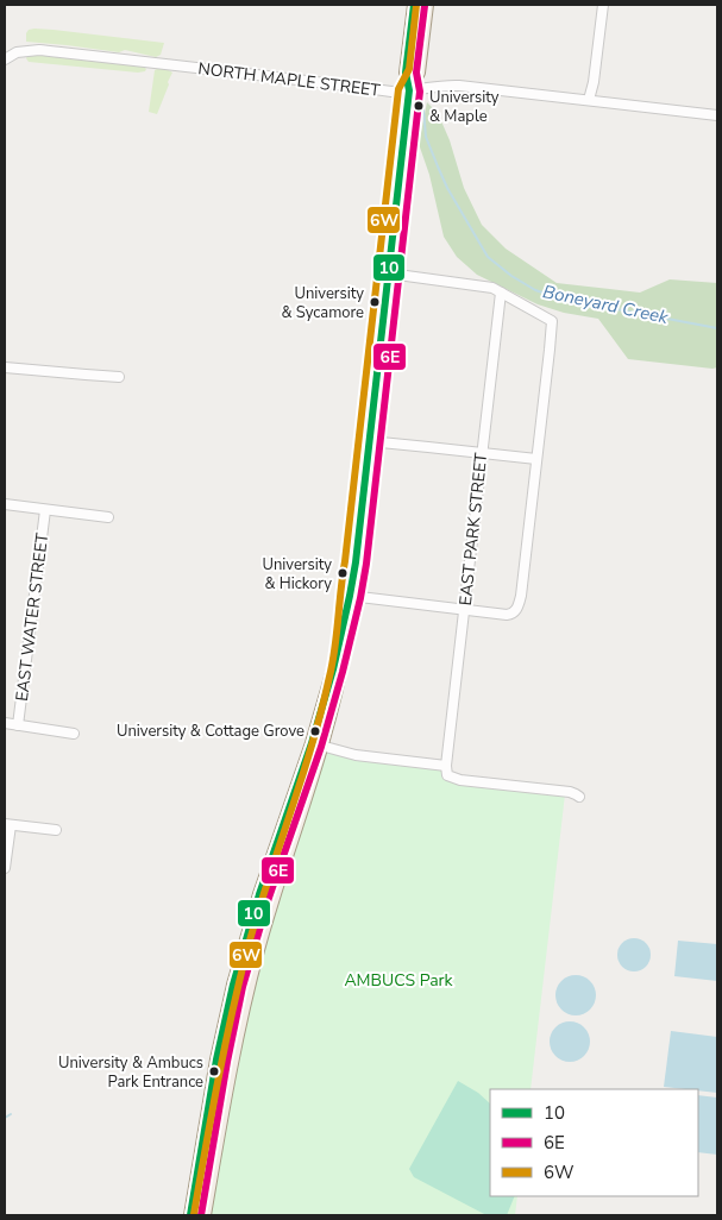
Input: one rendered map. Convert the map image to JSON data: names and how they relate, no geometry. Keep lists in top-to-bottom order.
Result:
{
  "streets": {
    "street": ["NORTH MAPLE STREET", "EAST PARK STREET", "EAST WATER STREET"]
  },
  "water": ["Boneyard Creek"],
  "parks": ["AMBUCS Park"],
  "places": [
    "University & Maple",
    "University & Sycamore",
    "University & Hickory",
    "University & Cottage Grove",
    "University & Ambucs Park Entrance"
  ],
  "lines": ["transit line 10", "transit line 6W", "transit line 6E"],
  "legend": ["10", "6E", "6W"]
}
